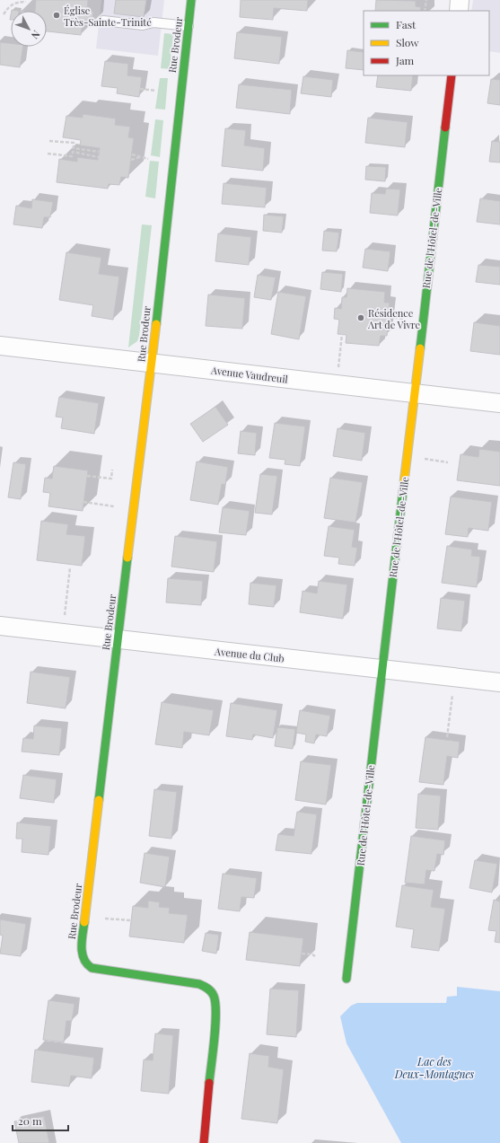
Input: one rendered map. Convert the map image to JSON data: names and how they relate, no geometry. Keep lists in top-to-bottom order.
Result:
{
  "streets": {
    "street": [
      "Rue Brodeur",
      "Rue de l'Hôtel-de-Ville",
      "Avenue Vaudreuil",
      "Avenue du Club"
    ]
  },
  "crossings": [
    ["Rue Brodeur", "Avenue Vaudreuil"],
    ["Rue Brodeur", "Avenue du Club"],
    ["Rue de l'Hôtel-de-Ville", "Avenue Vaudreuil"],
    ["Rue de l'Hôtel-de-Ville", "Avenue du Club"]
  ],
  "water": ["Lac des Deux-Montagnes"],
  "places": ["Église Très-Sainte-Trinité", "Résidence Art de Vivre"],
  "legend": ["Fast", "Slow", "Jam"],
  "scale_bar": "20 m",
  "north": "bottom right"
}
